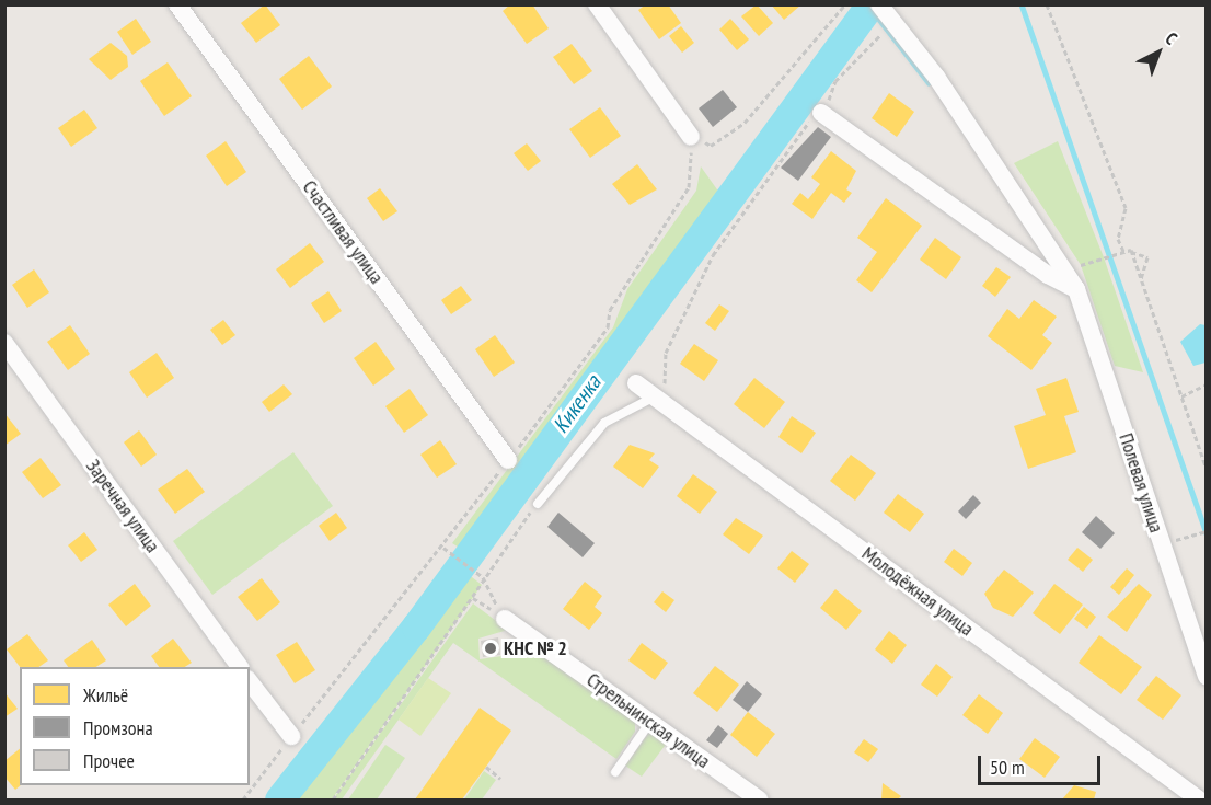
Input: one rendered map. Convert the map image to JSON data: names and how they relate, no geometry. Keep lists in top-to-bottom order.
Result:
{
  "streets": {
    "street": [
      "Счастливая улица",
      "Полевая улица",
      "Заречная улица",
      "Молодёжная улица",
      "Стрельнинская улица"
    ]
  },
  "water": ["Кикенка"],
  "places": ["КНС № 2"],
  "legend": ["Жильё", "Промзона", "Прочее"],
  "scale_bar": "50 m",
  "north": "top right"
}
